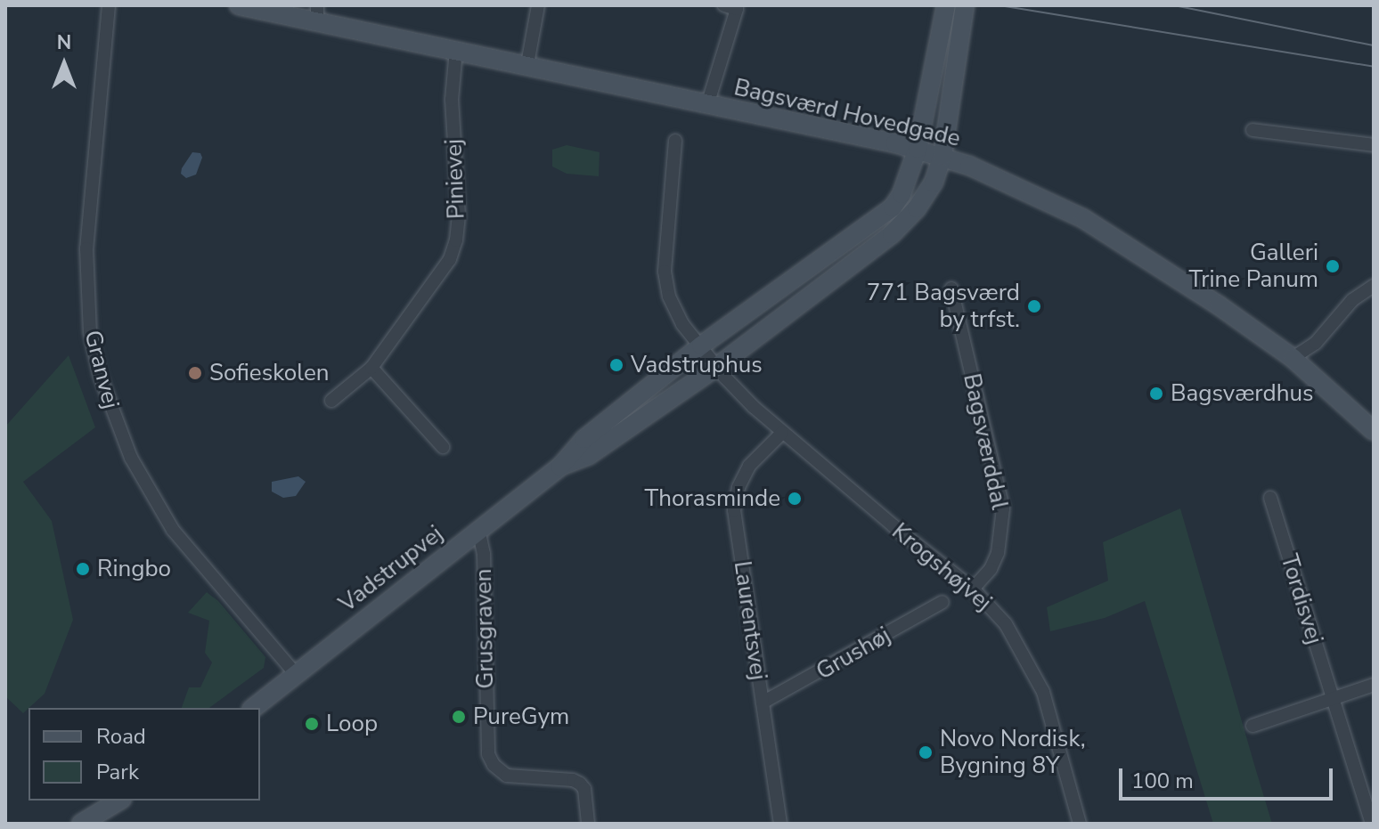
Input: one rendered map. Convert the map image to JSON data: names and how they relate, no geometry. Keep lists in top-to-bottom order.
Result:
{
  "streets": {
    "street": [
      "Bagsværd Hovedgade",
      "Pinievej",
      "Granvej",
      "Bagsværddal",
      "Krogshøjvej",
      "Vadstrupvej",
      "Tordisvej",
      "Laurentsvej",
      "Grusgraven",
      "Grushøj"
    ]
  },
  "crossings": [
    ["Bagsværd Hovedgade", "Pinievej"],
    ["Bagsværd Hovedgade", "Vadstrupvej"],
    ["Granvej", "Vadstrupvej"],
    ["Bagsværddal", "Krogshøjvej"],
    ["Krogshøjvej", "Vadstrupvej"],
    ["Krogshøjvej", "Laurentsvej"],
    ["Vadstrupvej", "Grusgraven"],
    ["Laurentsvej", "Grushøj"]
  ],
  "places": [
    "Galleri Trine Panum",
    "771 Bagsværd by trfst.",
    "Vadstruphus",
    "Sofieskolen",
    "Bagsværdhus",
    "Thorasminde",
    "Ringbo",
    "PureGym",
    "Loop",
    "Novo Nordisk, Bygning 8Y"
  ],
  "legend": ["Road", "Park"],
  "scale_bar": "100 m",
  "north": "top"
}
